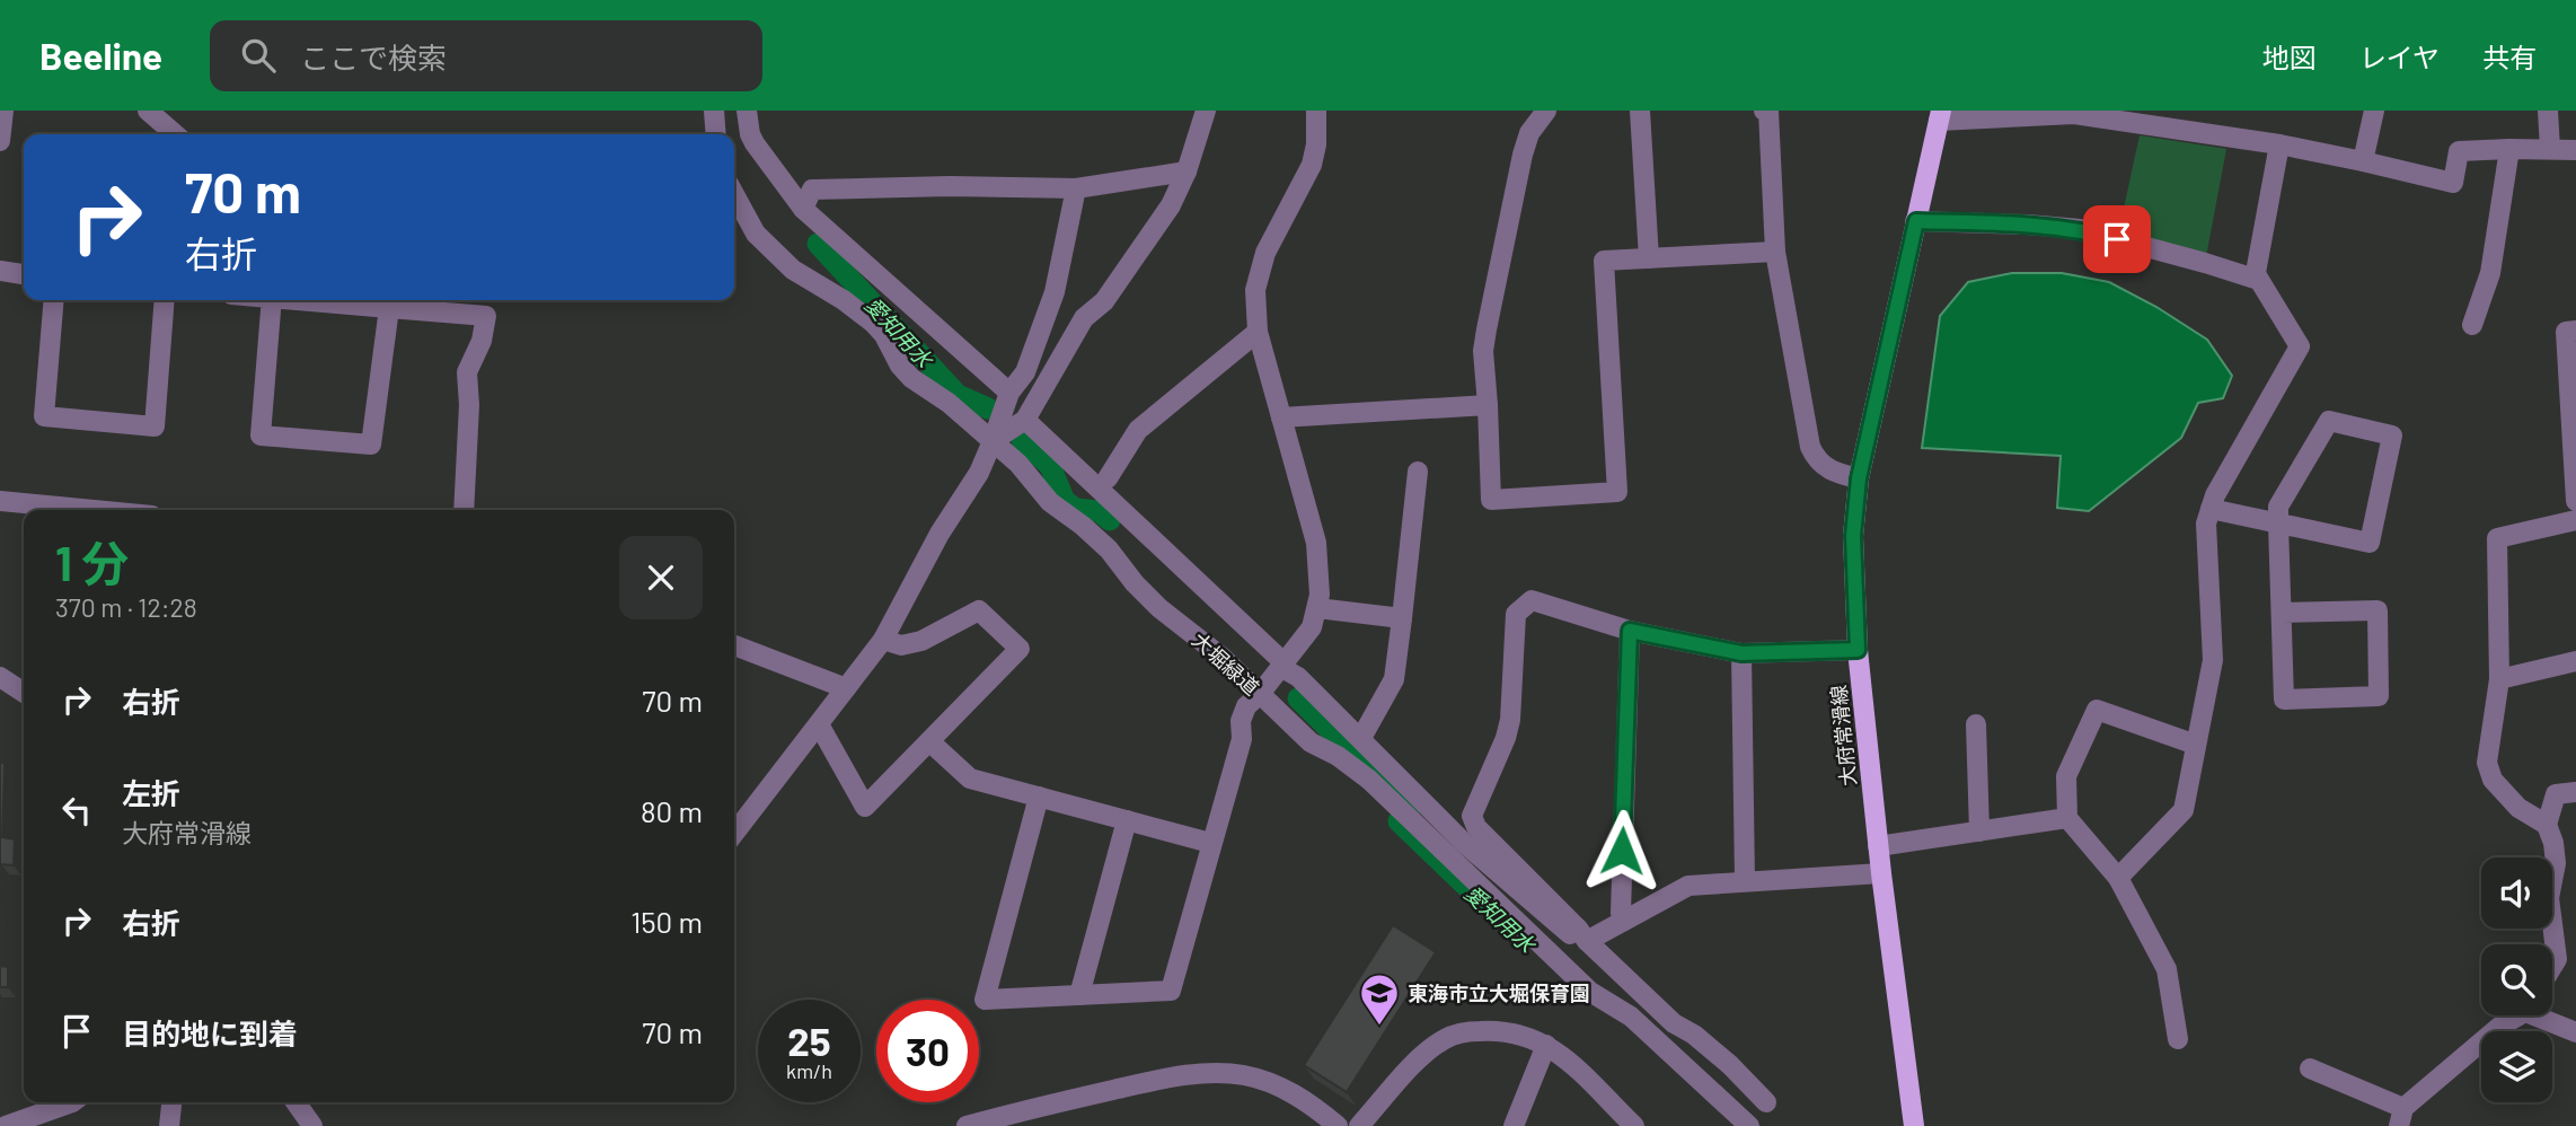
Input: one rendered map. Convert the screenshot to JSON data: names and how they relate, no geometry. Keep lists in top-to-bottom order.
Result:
{
  "streets": {
    "main road": ["大府常滑線"],
    "street": ["大堀緑道"]
  },
  "water": ["愛知用水"],
  "places": {
    "school or university": ["東海市立大堀保育園"]
  },
  "page": {
    "header": "Beeline",
    "search": "ここで検索",
    "nav": ["地図", "レイヤ", "共有"],
    "turn": ["70 m", "右折"],
    "heading": ["1 分", "370 m · 12:28"],
    "list": [
      {
        "name": "右折",
        "value": "70 m"
      },
      {
        "name": "左折",
        "note": "大府常滑線",
        "value": "80 m"
      },
      {
        "name": "右折",
        "value": "150 m"
      },
      {
        "name": "目的地に到着",
        "value": "70 m"
      }
    ],
    "speed": "25 km/h",
    "limit": "30"
  }
}
